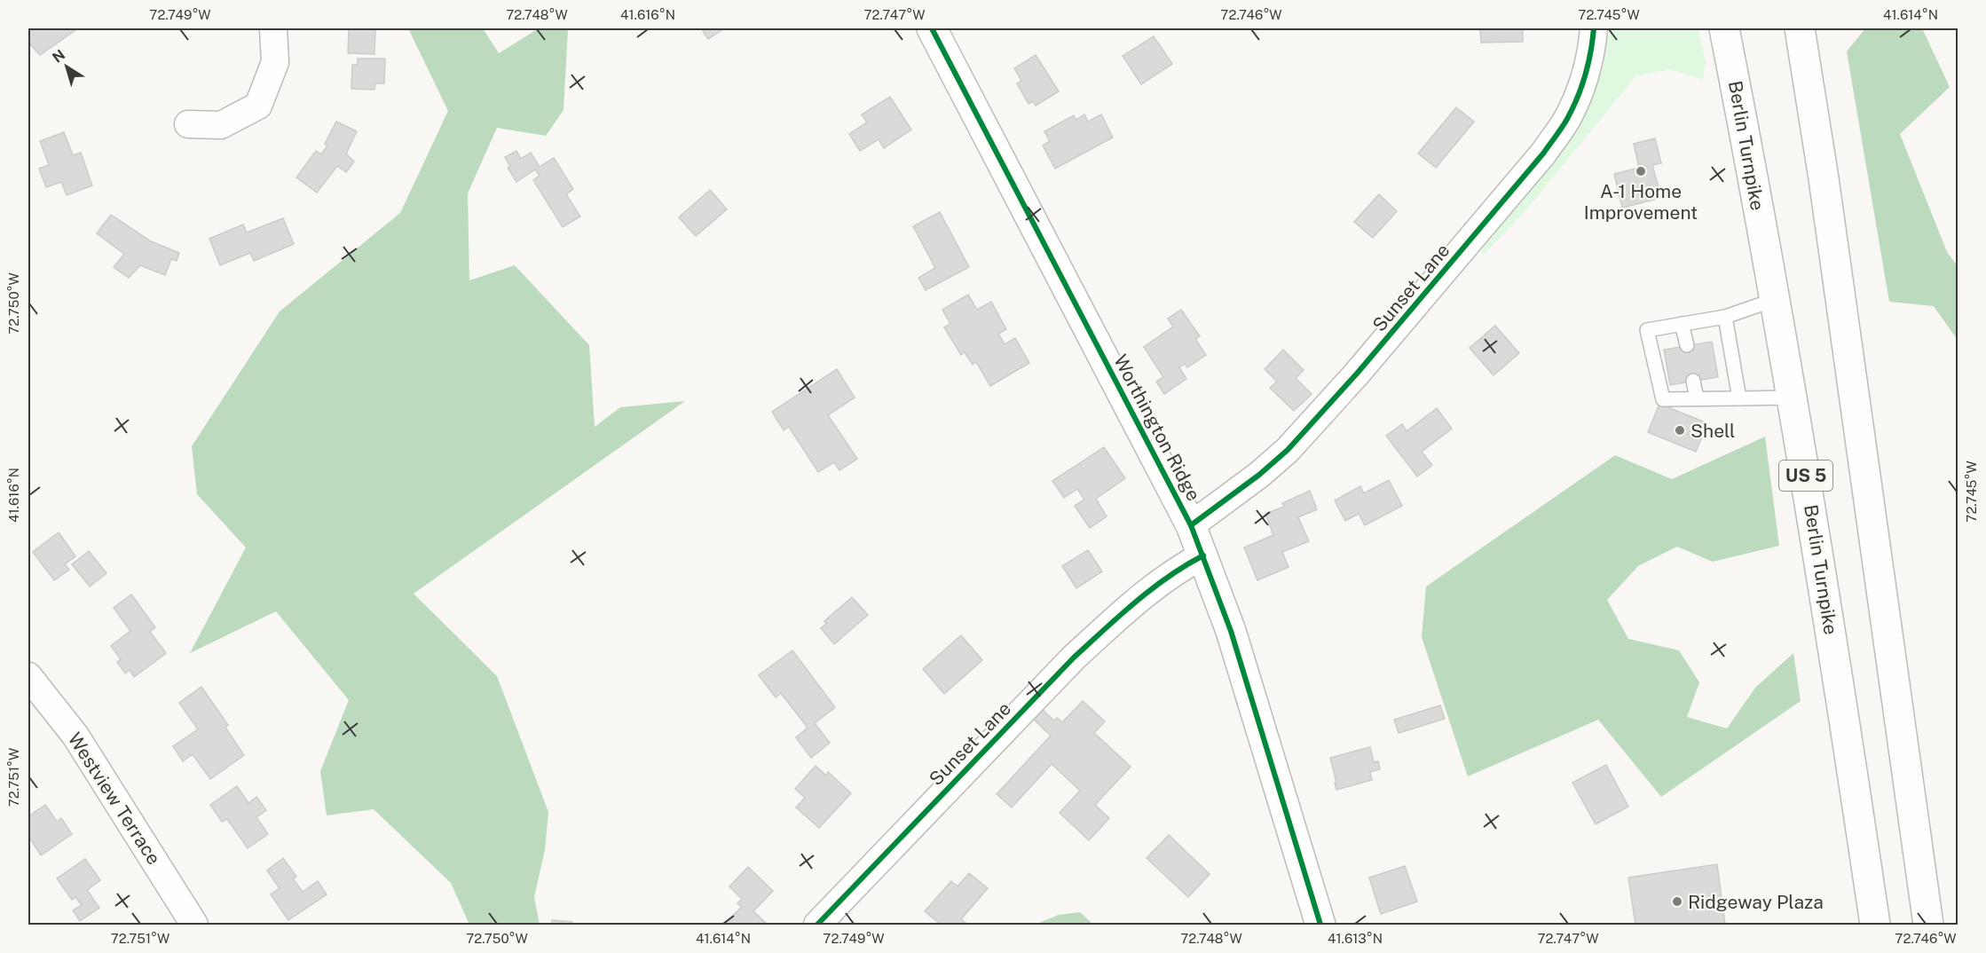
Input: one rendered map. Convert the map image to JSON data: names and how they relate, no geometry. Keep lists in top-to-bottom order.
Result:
{
  "streets": {
    "main road": ["Berlin Turnpike", "Worthington Ridge", "US 5"],
    "street": ["Sunset Lane", "Westview Terrace"]
  },
  "crossings": [
    ["Sunset Lane", "Worthington Ridge"]
  ],
  "places": ["A-1 Home Improvement", "Shell", "Ridgeway Plaza"],
  "north": "top left",
  "coordinates": [
    "72.749°W",
    "72.748°W",
    "41.616°N",
    "72.747°W",
    "72.746°W",
    "72.745°W",
    "41.614°N",
    "72.750°W",
    "72.751°W",
    "41.613°N"
  ]
}
